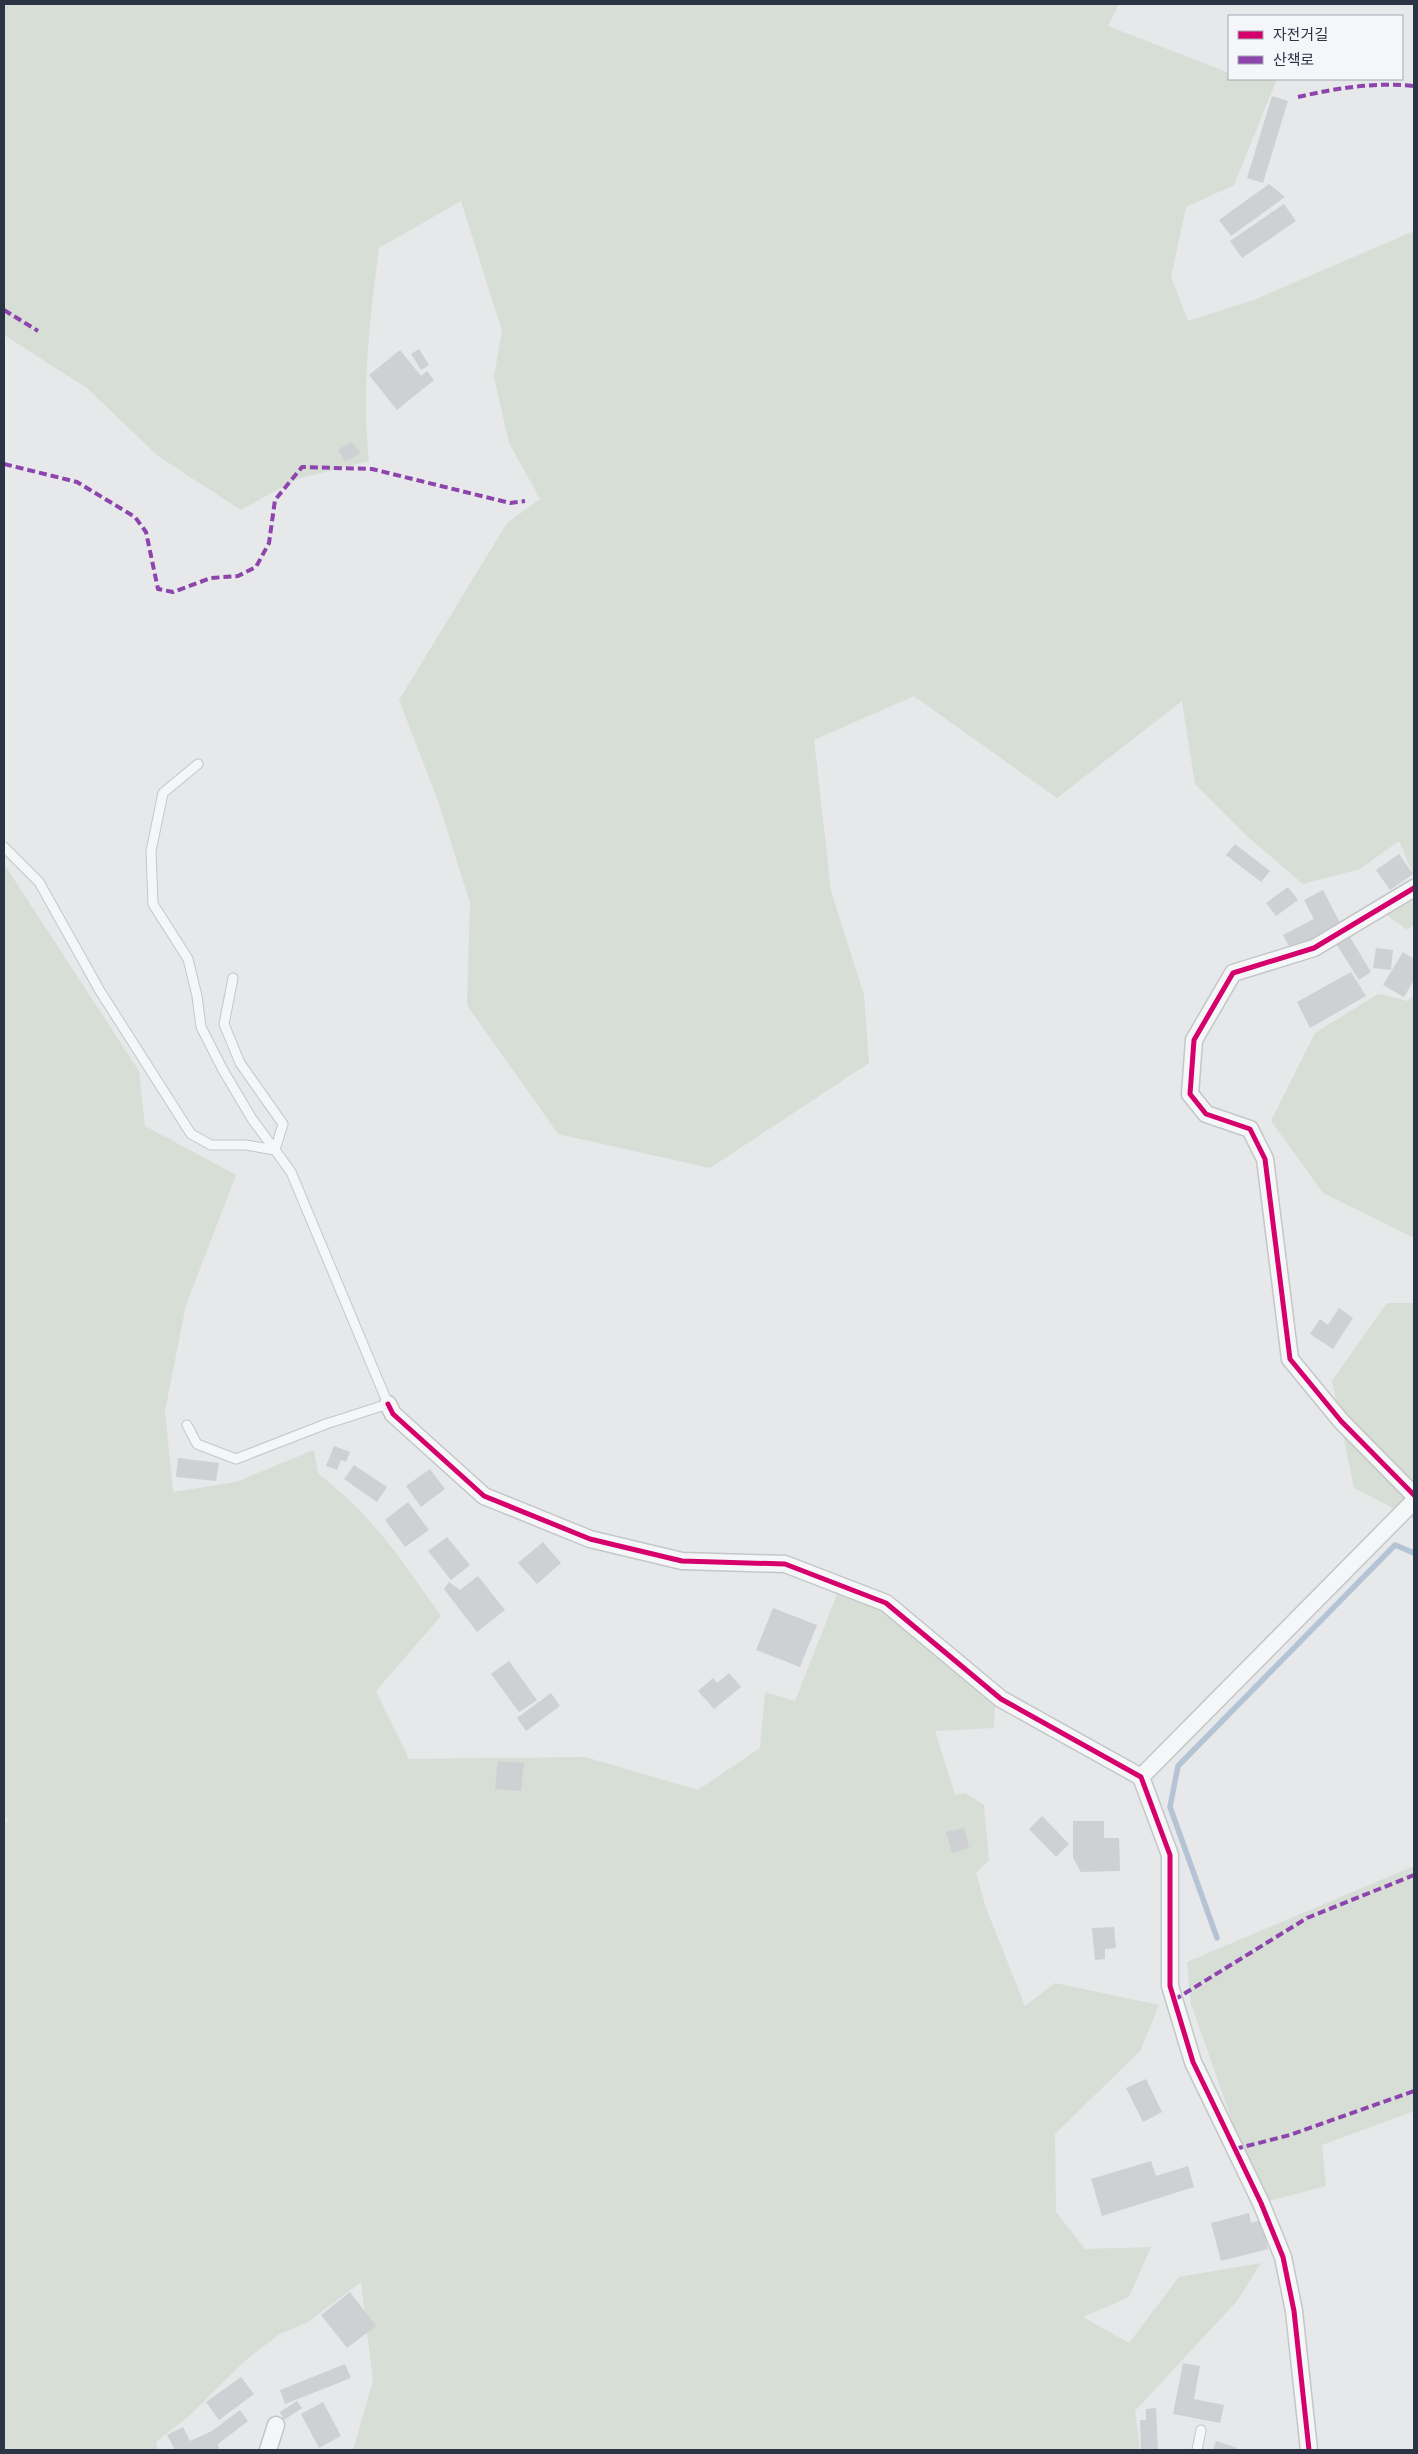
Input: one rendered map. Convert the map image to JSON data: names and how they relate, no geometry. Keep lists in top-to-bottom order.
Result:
{
  "legend": ["자전거길", "산책로"]
}
